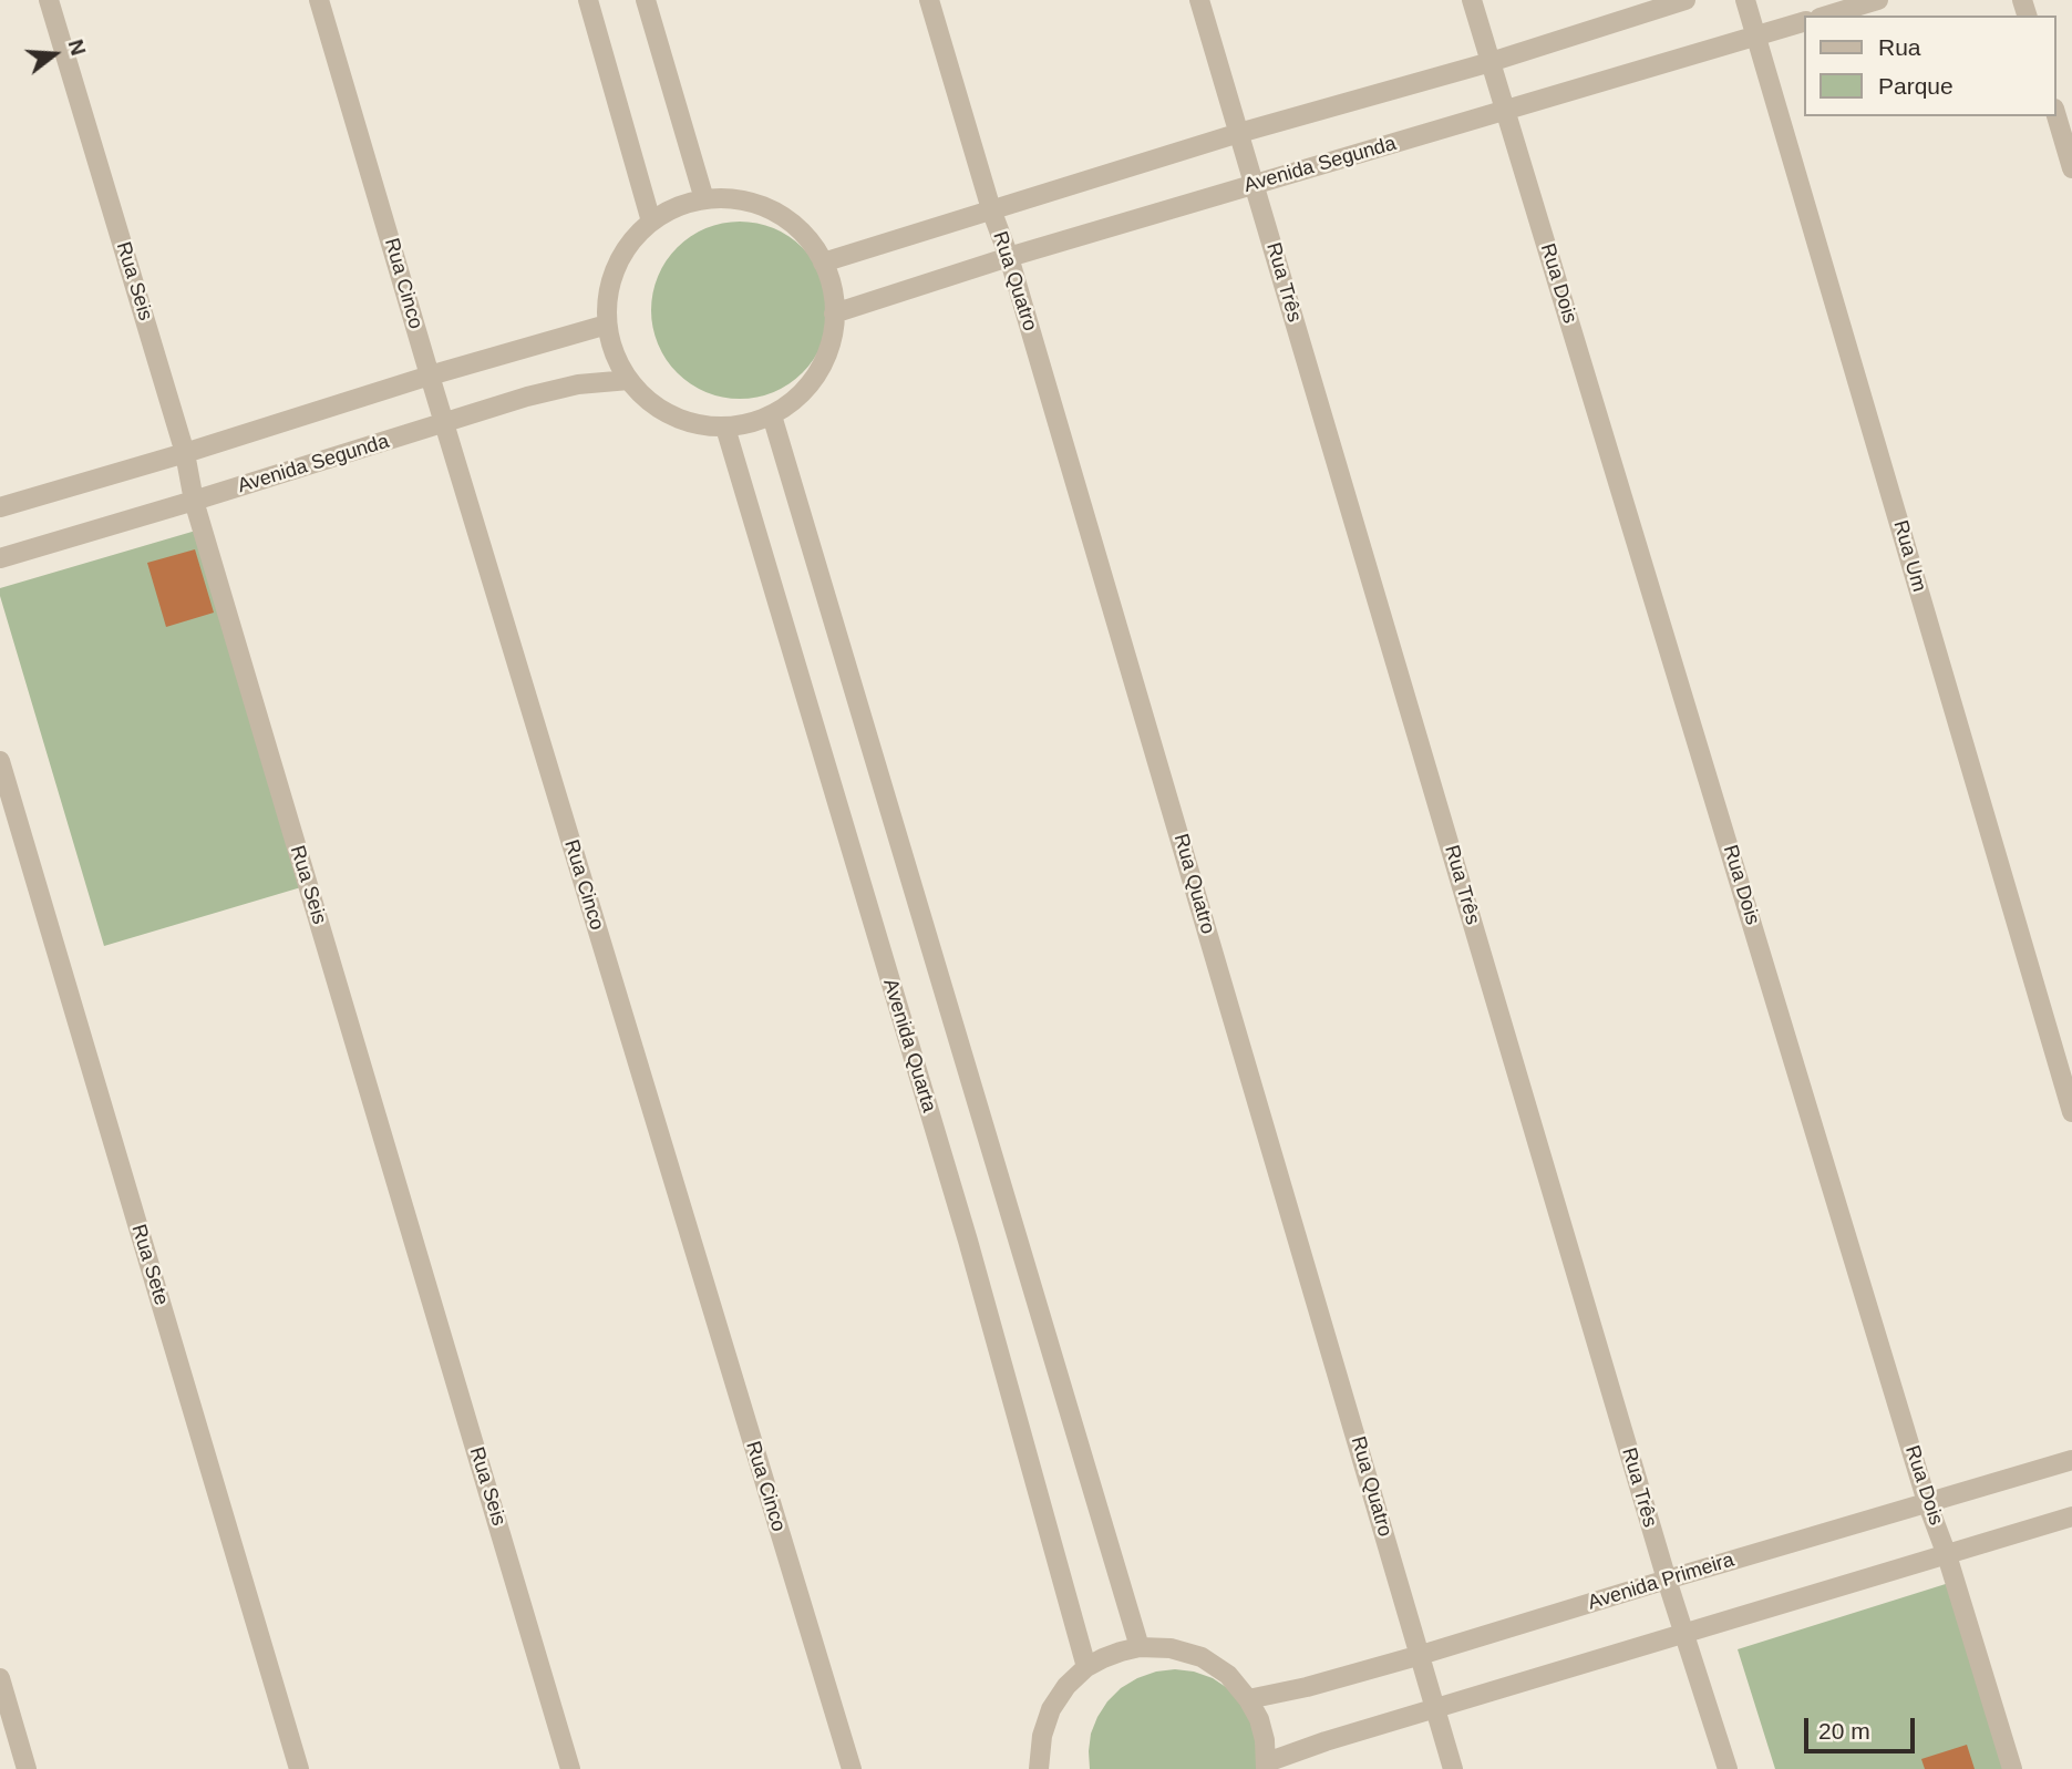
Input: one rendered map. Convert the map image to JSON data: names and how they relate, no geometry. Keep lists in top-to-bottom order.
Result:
{
  "streets": {
    "street": [
      "Avenida Segunda",
      "Rua Seis",
      "Rua Quatro",
      "Rua Três",
      "Rua Cinco",
      "Rua Dois",
      "Rua Um",
      "Avenida Quarta",
      "Rua Sete",
      "Avenida Primeira"
    ]
  },
  "crossings": [
    ["Avenida Segunda", "Rua Seis"],
    ["Avenida Segunda", "Rua Quatro"],
    ["Avenida Segunda", "Rua Três"],
    ["Avenida Segunda", "Rua Cinco"],
    ["Avenida Segunda", "Rua Dois"],
    ["Avenida Segunda", "Rua Um"],
    ["Avenida Segunda", "Avenida Quarta"],
    ["Rua Quatro", "Avenida Primeira"],
    ["Rua Três", "Avenida Primeira"],
    ["Rua Dois", "Avenida Primeira"]
  ],
  "legend": ["Rua", "Parque"],
  "scale_bar": "20 m",
  "north": "right"
}
